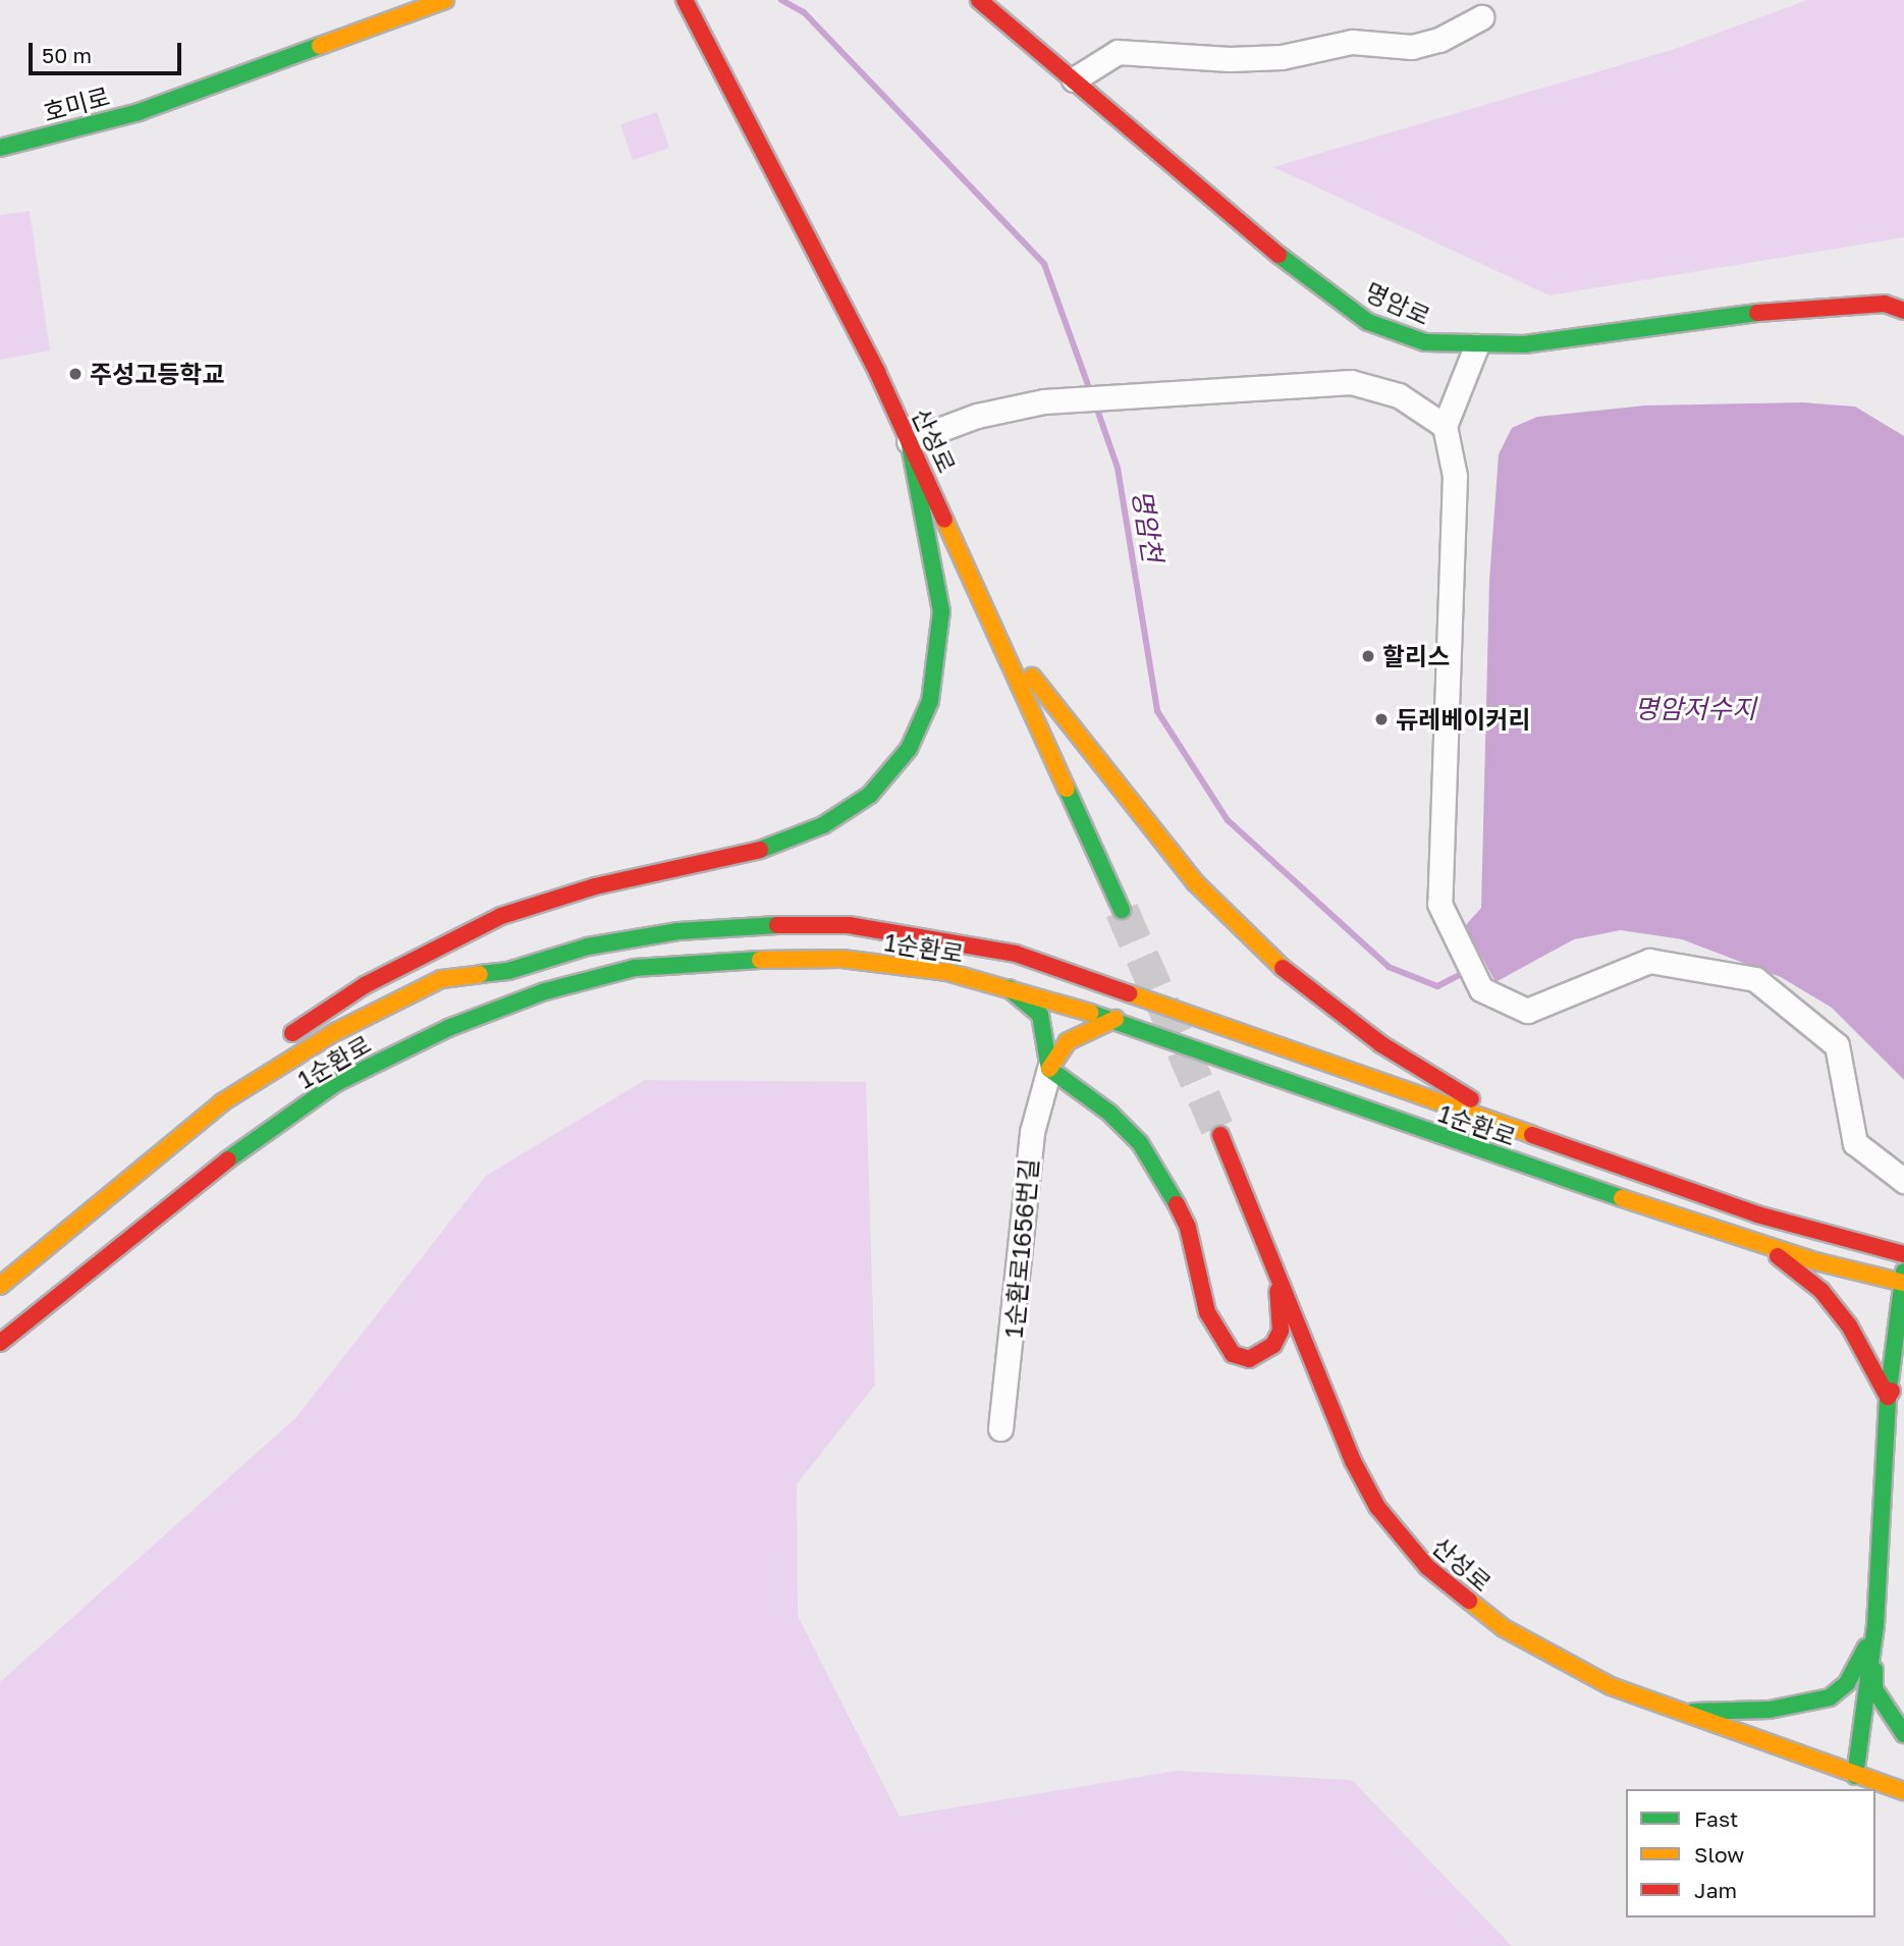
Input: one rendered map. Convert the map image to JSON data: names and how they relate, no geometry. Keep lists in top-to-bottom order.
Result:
{
  "streets": {
    "main road": [
      "호미로",
      "명암로",
      "산성로",
      "1순환로"
    ],
    "street": ["1순환로1656번길"]
  },
  "water": ["명암천", "명암저수지"],
  "places": ["주성고등학교", "할리스", "듀레베이커리"],
  "legend": ["Fast", "Slow", "Jam"],
  "scale_bar": "50 m"
}
